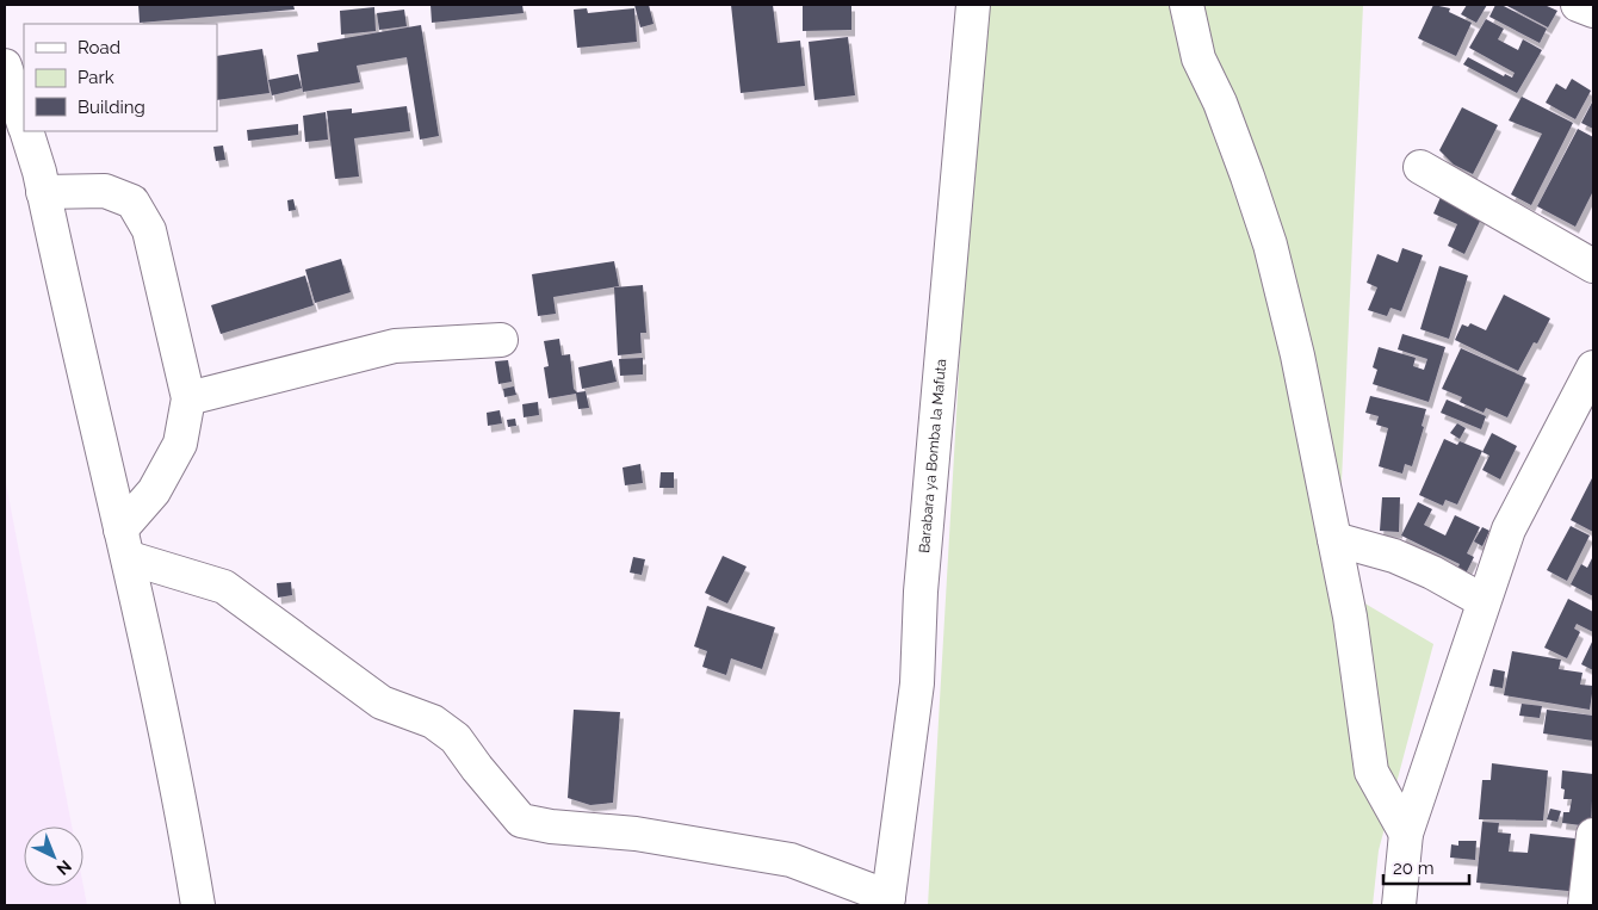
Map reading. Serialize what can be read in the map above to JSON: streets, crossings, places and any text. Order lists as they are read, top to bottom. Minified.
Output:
{"streets":{"main road":["Barabara ya Bomba la Mafuta"]},"legend":["Road","Park","Building"],"scale_bar":"20 m","north":"bottom right"}
